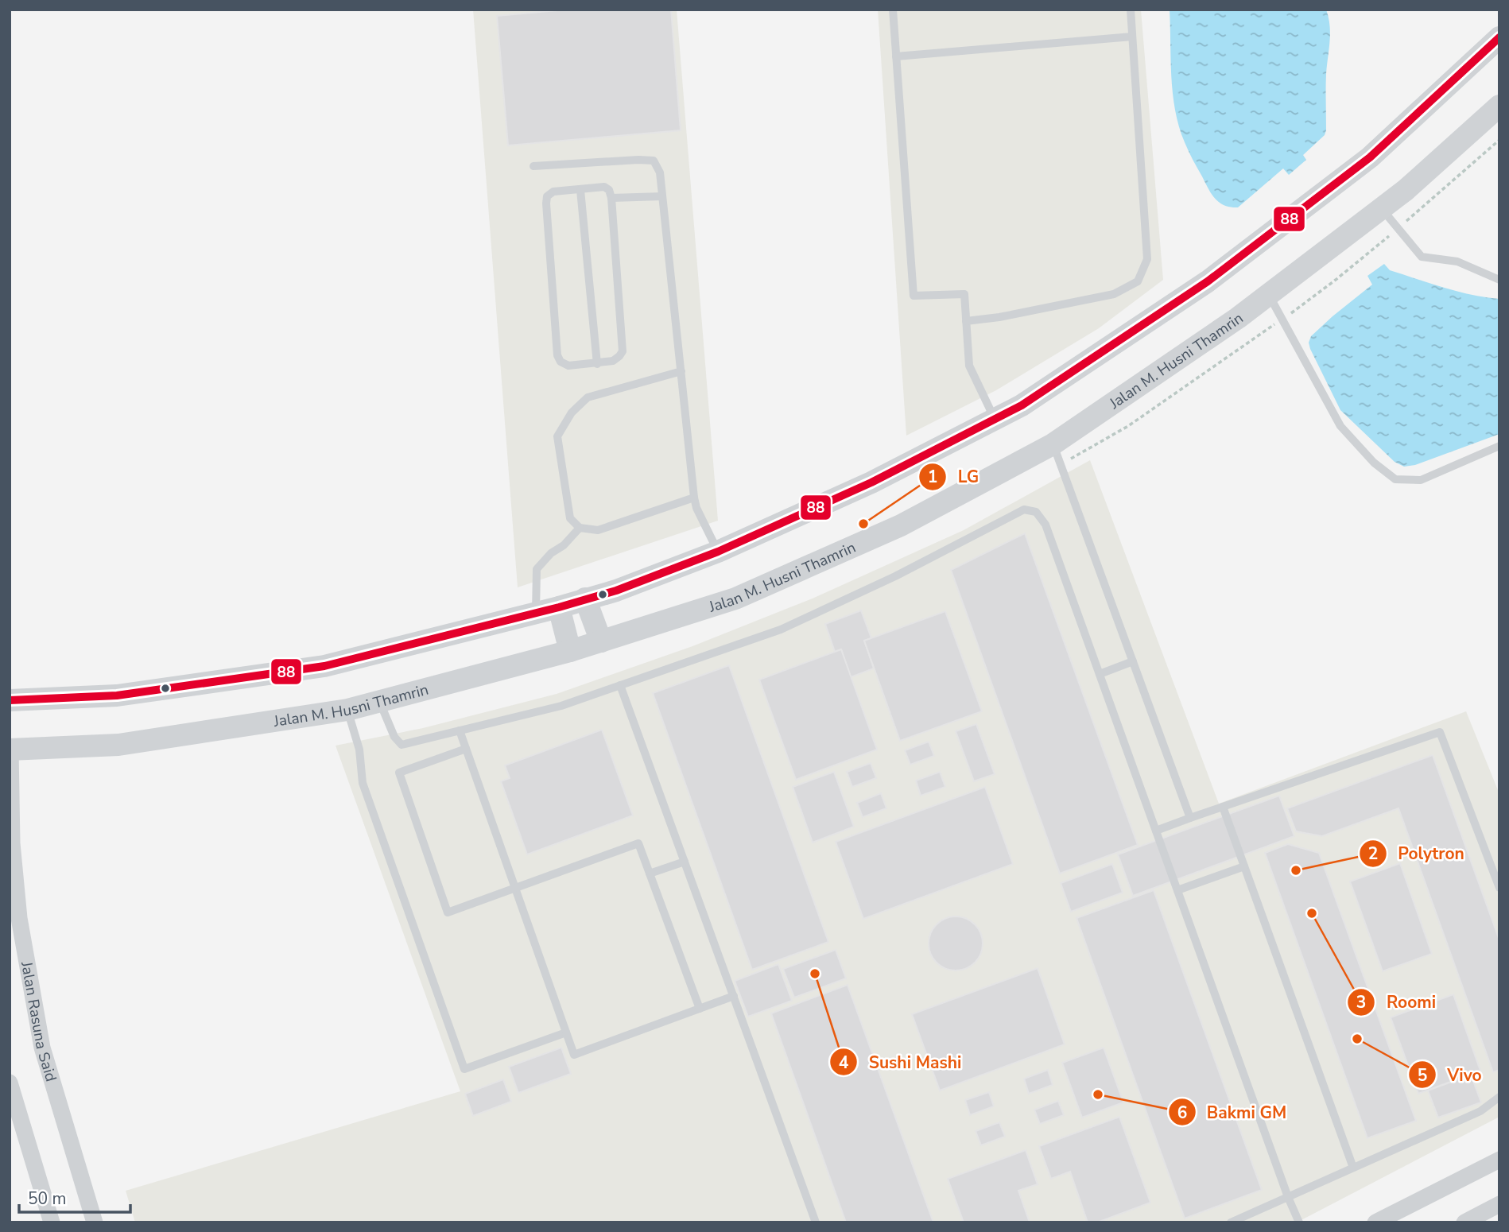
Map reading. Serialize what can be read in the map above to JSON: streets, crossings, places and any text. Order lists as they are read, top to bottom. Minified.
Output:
{"streets":{"main road":["Jalan M. Husni Thamrin"],"street":["Jalan Rasuna Said"]},"crossings":[["Jalan M. Husni Thamrin","Jalan Rasuna Said"]],"places":["LG","Polytron","Roomi","Sushi Mashi","Vivo","Bakmi GM"],"lines":["transit line 88"],"scale_bar":"50 m"}
